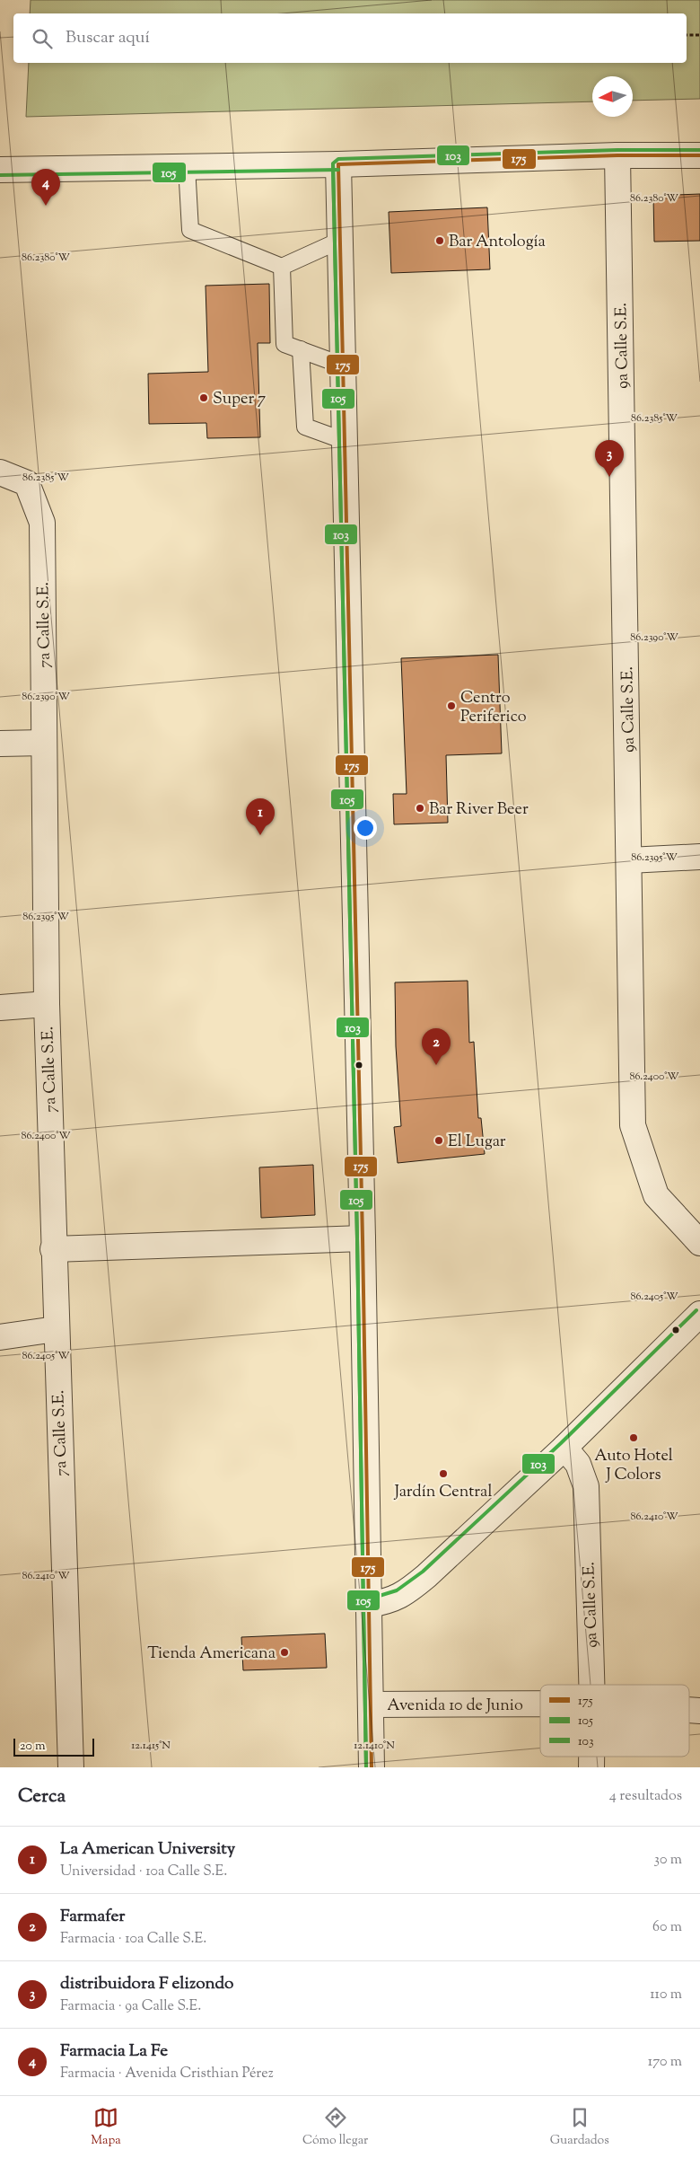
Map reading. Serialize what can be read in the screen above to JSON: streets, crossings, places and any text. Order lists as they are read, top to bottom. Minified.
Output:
{"streets":{"street":["9a Calle S.E.","7a Calle S.E.","Avenida 10 de Junio"]},"places":["Bar Antología","Super 7","Centro Periferico","Bar River Beer","El Lugar","Auto Hotel J Colors","Jardín Central","Tienda Americana"],"lines":["transit line 103","transit line 175","transit line 105"],"legend":["175","105","103"],"scale_bar":"20 m","north":"left","page":{"search":"Buscar aquí","pins":["4","3","1","2"],"scale":"20 m","heading":["Cerca","4 resultados"],"list":[{"mark":"1","name":"La American University","note":"Universidad · 10a Calle S.E.","value":"30 m"},{"mark":"2","name":"Farmafer","note":"Farmacia · 10a Calle S.E.","value":"60 m"},{"mark":"3","name":"distribuidora F elizondo","note":"Farmacia · 9a Calle S.E.","value":"110 m"},{"mark":"4","name":"Farmacia La Fe","note":"Farmacia · Avenida Cristhian Pérez","value":"170 m"}],"nav":["Mapa","Cómo llegar","Guardados"]},"coordinates":["86.2380°W","86.2385°W","86.2390°W","86.2395°W","86.2400°W","86.2405°W","86.2410°W","12.1415°N","12.1410°N"]}
